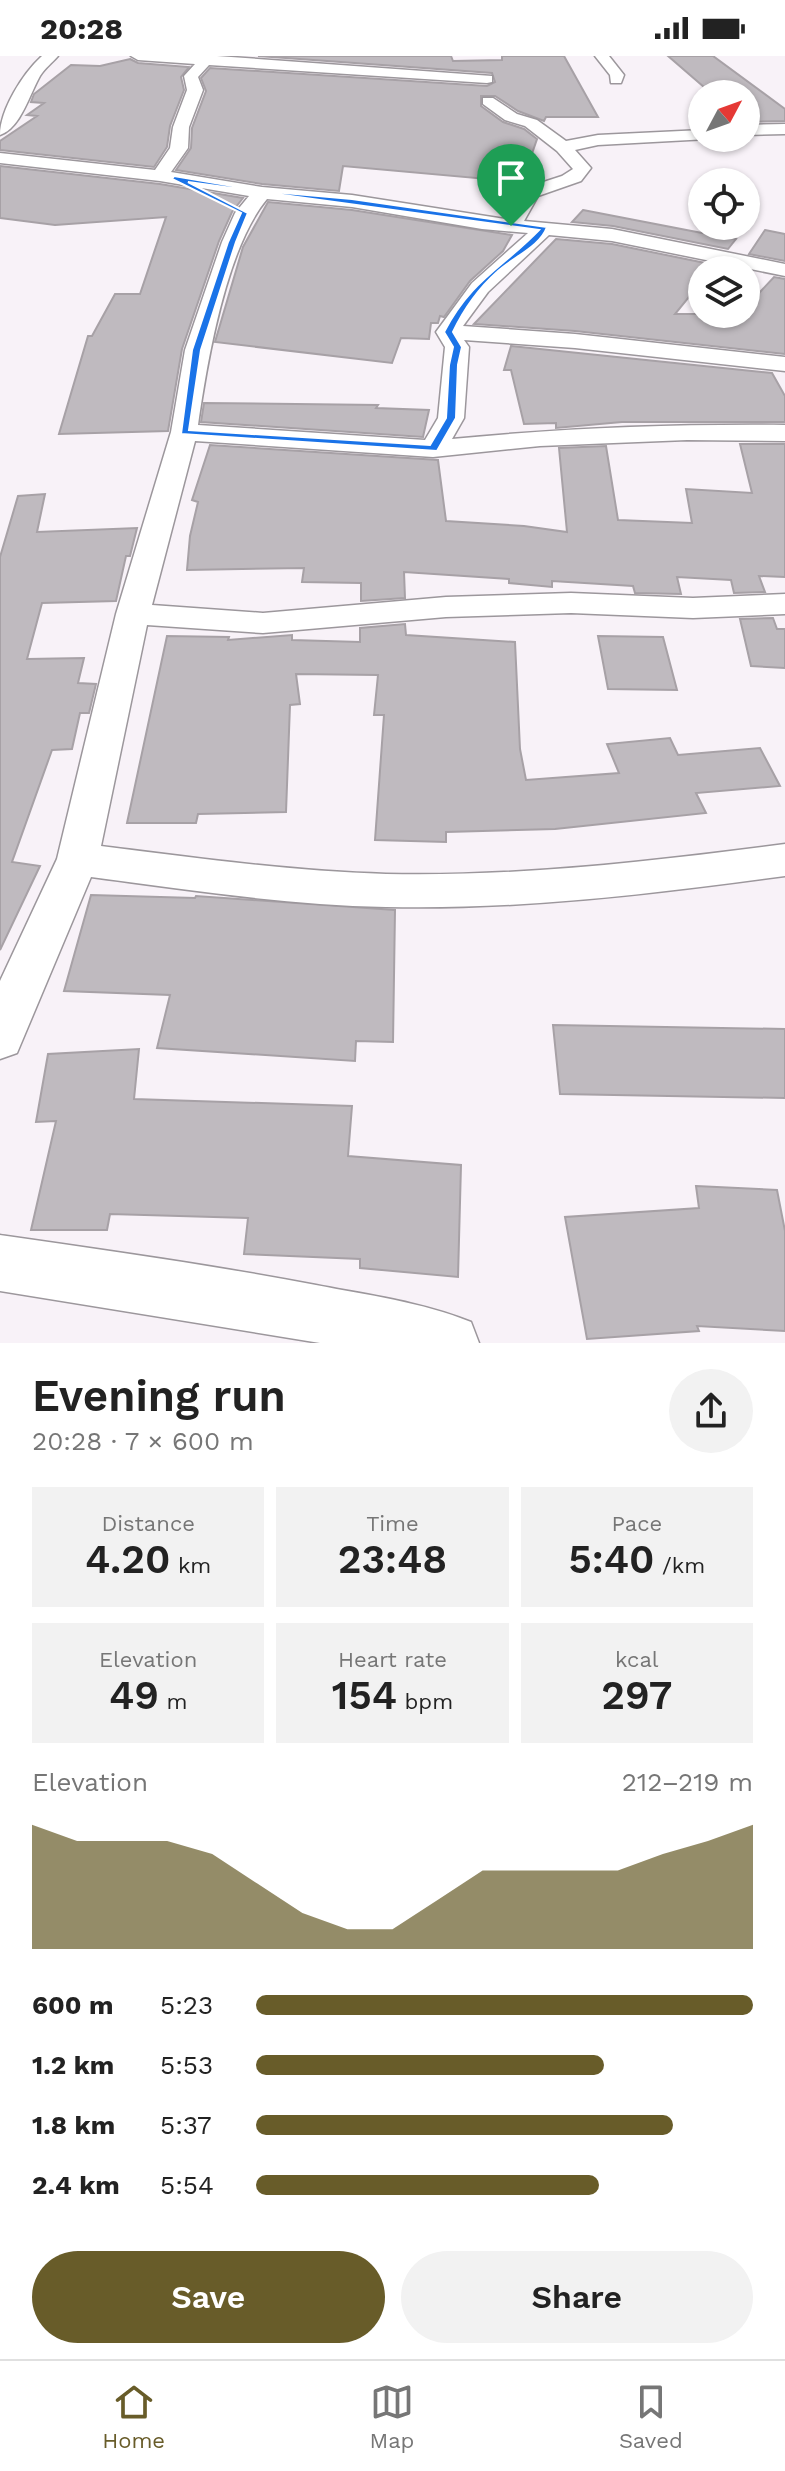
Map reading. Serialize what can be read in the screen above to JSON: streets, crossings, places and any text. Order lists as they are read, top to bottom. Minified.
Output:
{"north":"top right","page":{"status":"20:28","heading":["Evening run","20:28 · 7 × 600 m"],"stats":[["Distance","4.20 km"],["Time","23:48"],["Pace","5:40 /km"],["Elevation","49 m"],["Heart rate","154 bpm"],["kcal","297"]],"chart":["Elevation","212–219 m"],"list":[{"name":"600 m","note":"5:23"},{"name":"1.2 km","note":"5:53"},{"name":"1.8 km","note":"5:37"},{"name":"2.4 km","note":"5:54"}],"buttons":["Save","Share"],"tabs":["Home","Map","Saved"]}}
